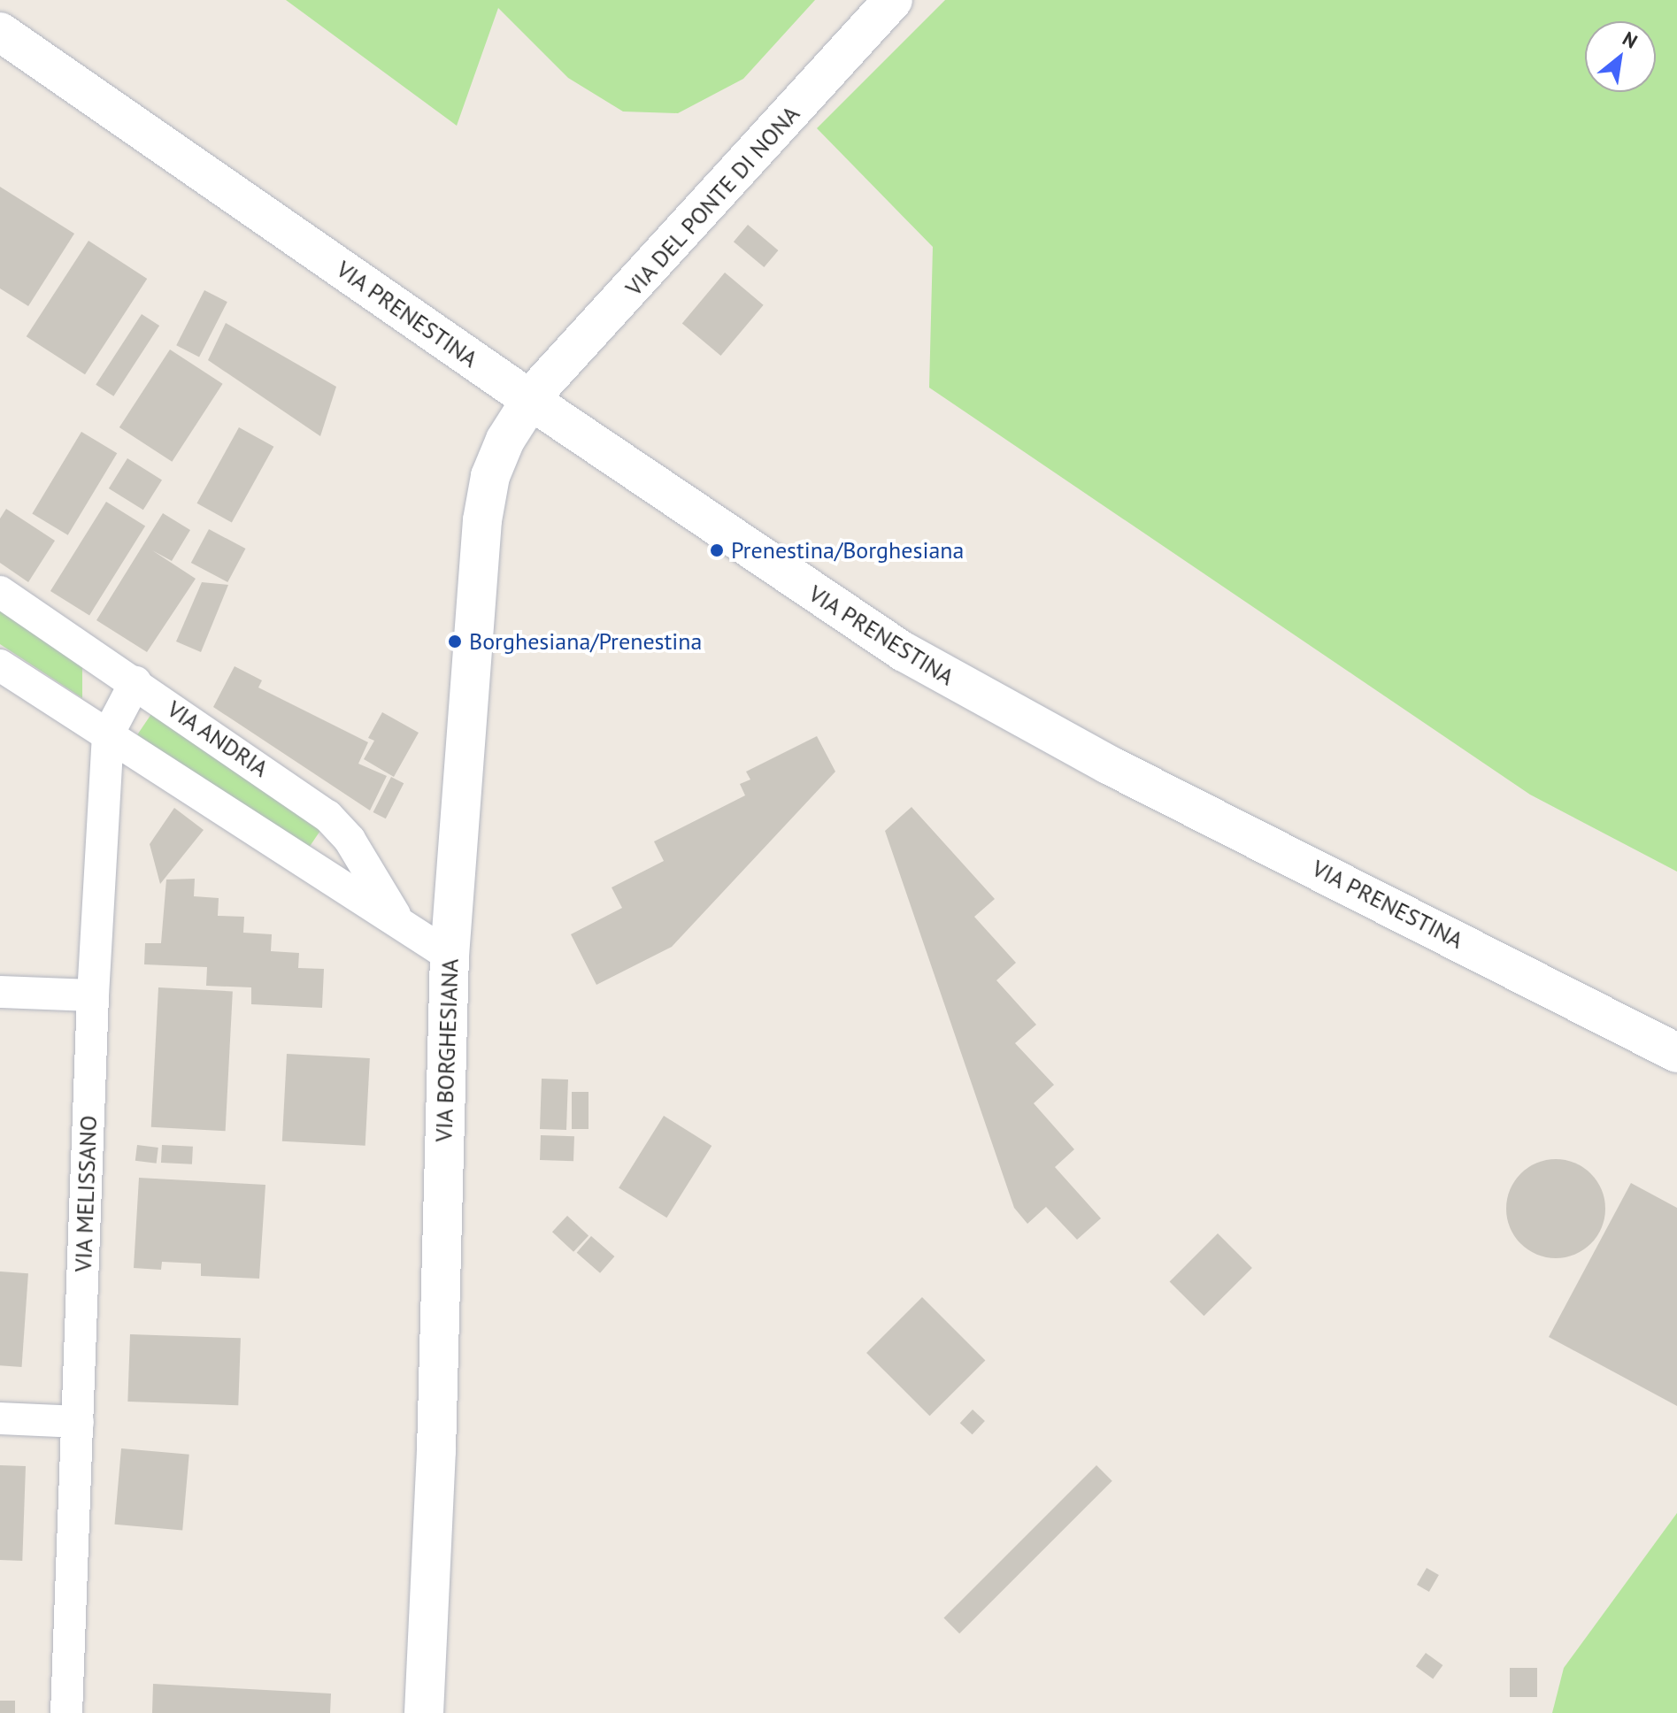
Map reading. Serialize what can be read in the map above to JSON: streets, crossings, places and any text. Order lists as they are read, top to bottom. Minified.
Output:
{"streets":{"main road":["VIA DEL PONTE DI NONA","VIA PRENESTINA","VIA BORGHESIANA"],"street":["VIA ANDRIA","VIA MELISSANO"]},"crossings":[["VIA DEL PONTE DI NONA","VIA PRENESTINA"],["VIA DEL PONTE DI NONA","VIA BORGHESIANA"],["VIA PRENESTINA","VIA BORGHESIANA"],["VIA ANDRIA","VIA BORGHESIANA"],["VIA ANDRIA","VIA MELISSANO"]],"places":["Prenestina/Borghesiana","Borghesiana/Prenestina"],"north":"top right"}
